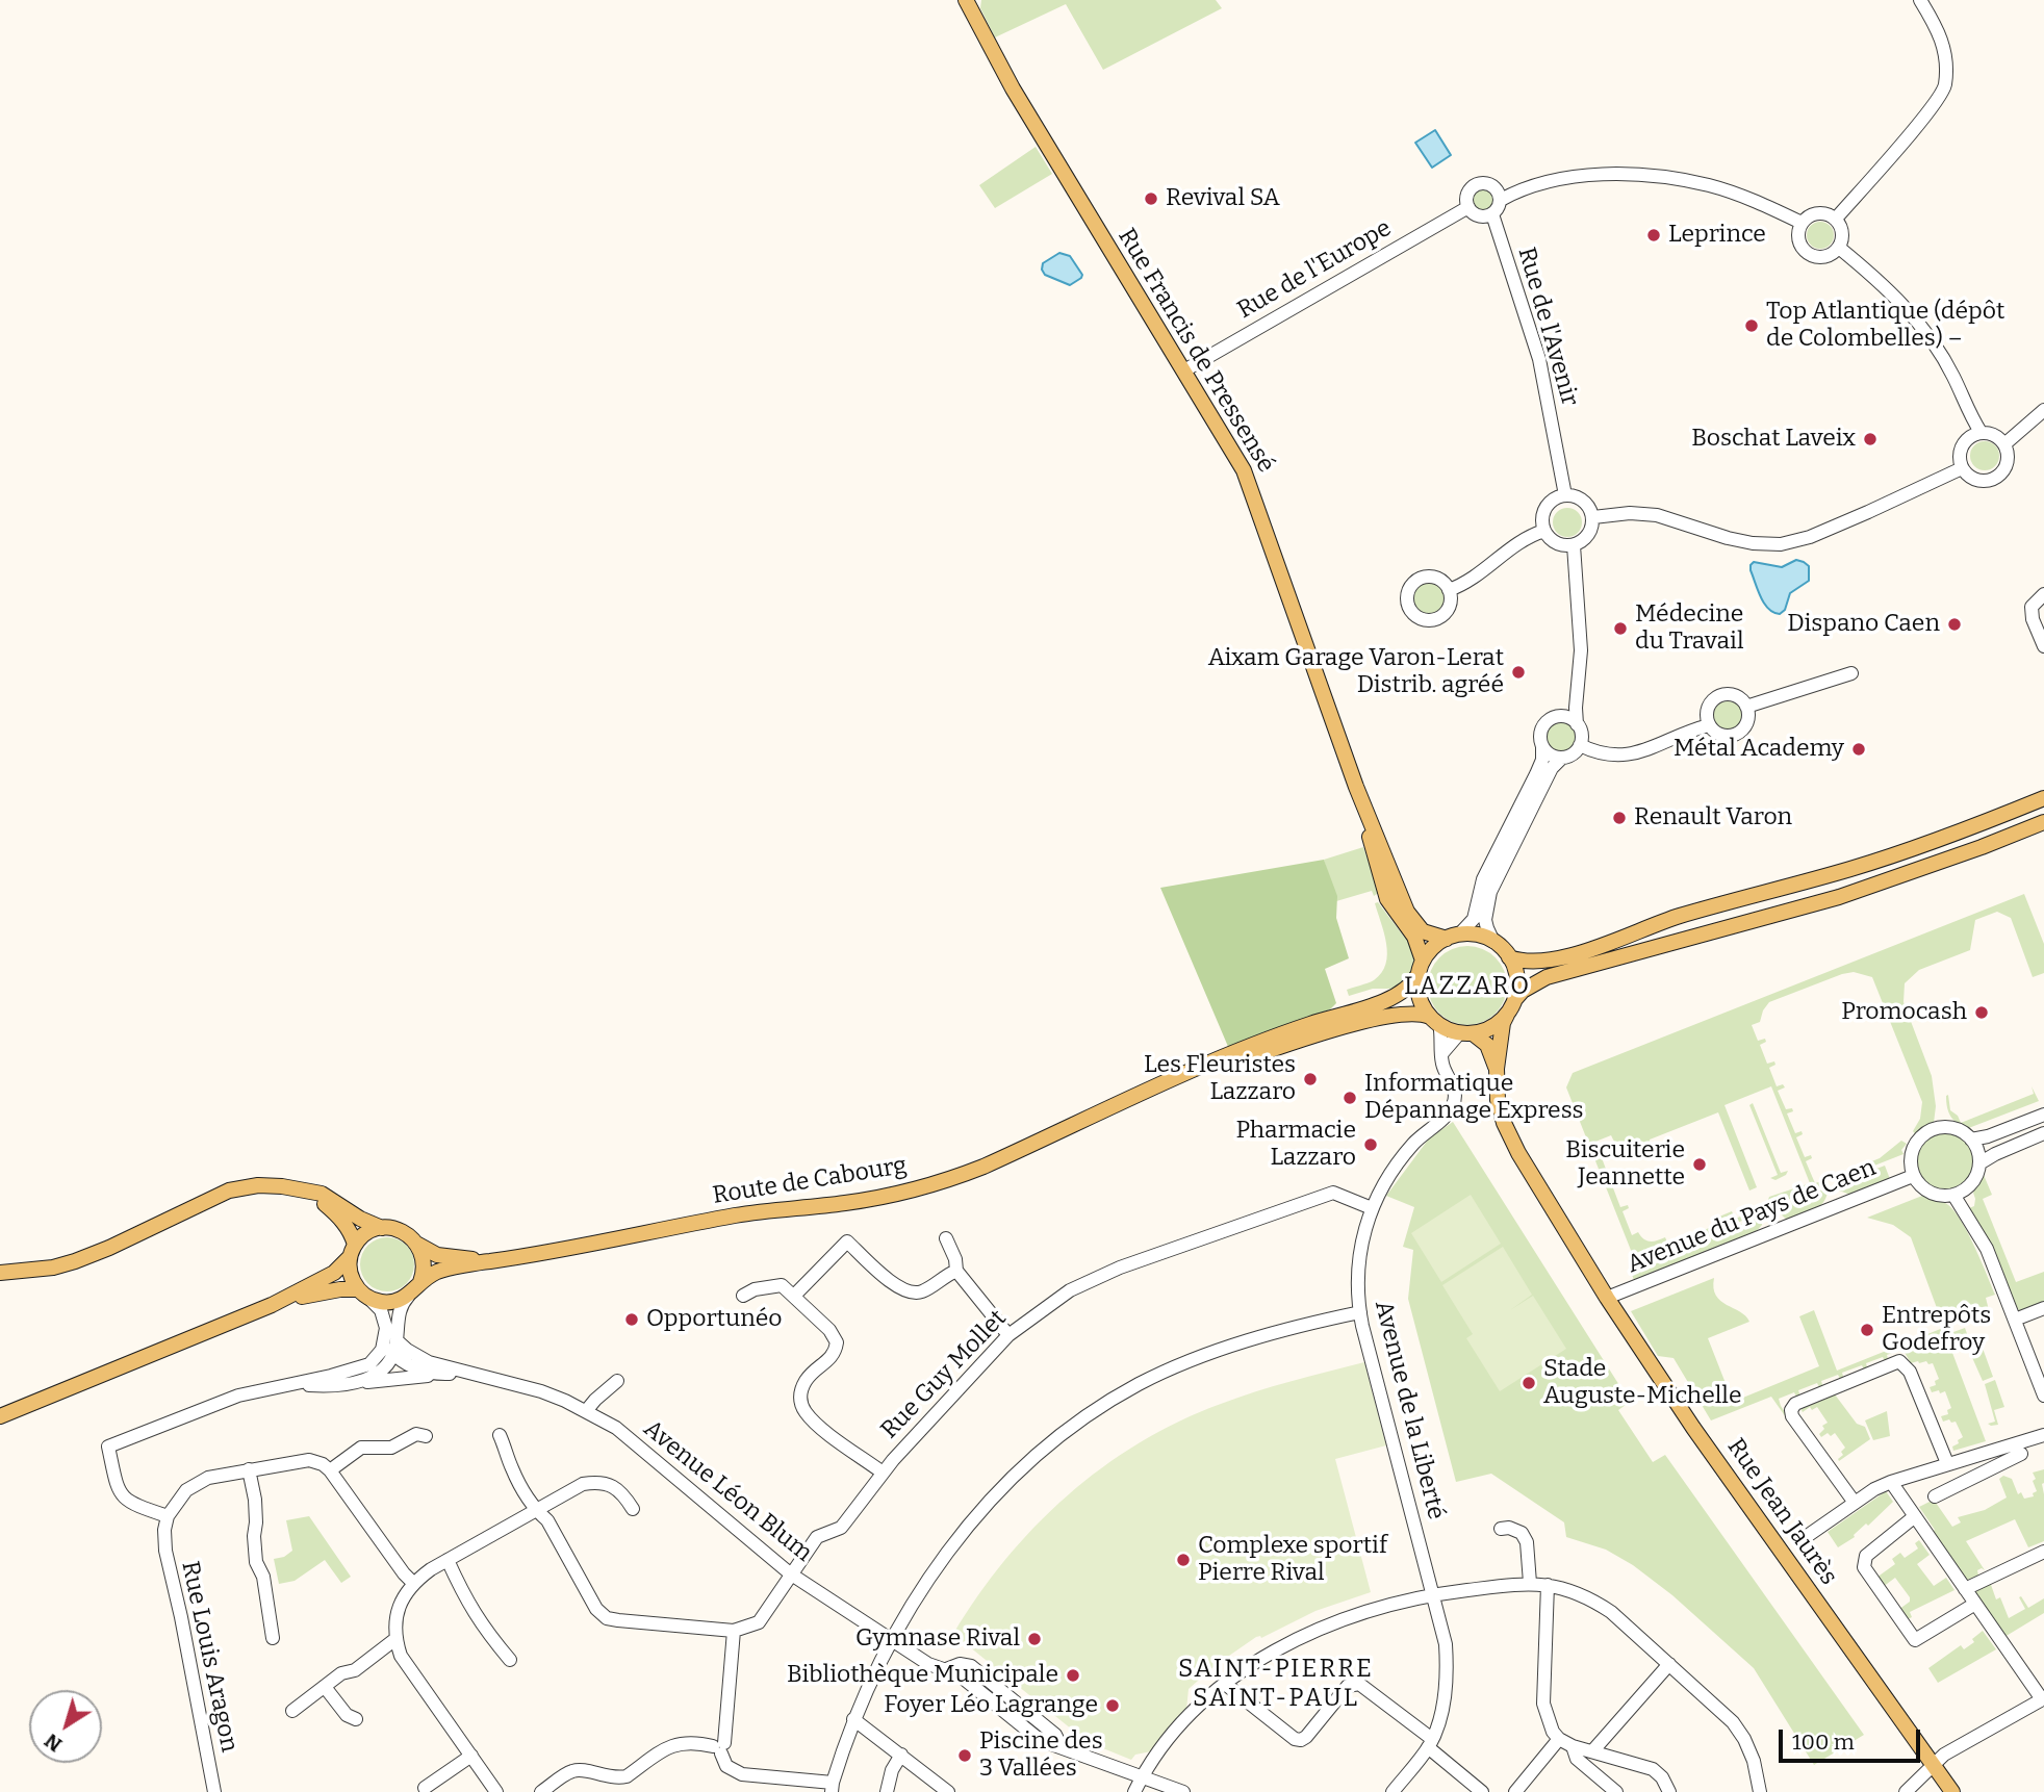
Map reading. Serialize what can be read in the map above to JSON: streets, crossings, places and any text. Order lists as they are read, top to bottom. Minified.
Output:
{"streets":{"main road":["Rue Francis de Pressensé","Route de Cabourg","Rue Jean Jaurès"],"street":["Rue de l'Europe","Rue de l'Avenir","Avenue du Pays de Caen","Rue Guy Mollet","Avenue de la Liberté","Avenue Léon Blum","Rue Louis Aragon"]},"crossings":[["Rue de l'Europe","Rue de l'Avenir"],["Rue de l'Europe","Rue Francis de Pressensé"],["Avenue du Pays de Caen","Rue Jean Jaurès"],["Rue Guy Mollet","Avenue de la Liberté"],["Rue Guy Mollet","Avenue Léon Blum"],["Avenue de la Liberté","Rue Jean Jaurès"]],"districts":["LAZZARO","SAINT-PIERRE SAINT-PAUL"],"places":["Revival SA","Leprince","Top Atlantique (dépôt de Colombelles) –","Boschat Laveix","Dispano Caen","Médecine du Travail","Aixam Garage Varon-Lerat Distrib. agréé","Métal Academy","Renault Varon","Promocash","Les Fleuristes Lazzaro","Informatique Dépannage Express","Pharmacie Lazzaro","Biscuiterie Jeannette","Opportunéo","Entrepôts Godefroy","Stade Auguste-Michelle","Complexe sportif Pierre Rival","Gymnase Rival","Bibliothèque Municipale","Foyer Léo Lagrange","Piscine des 3 Vallées"],"scale_bar":"100 m","north":"bottom left"}
